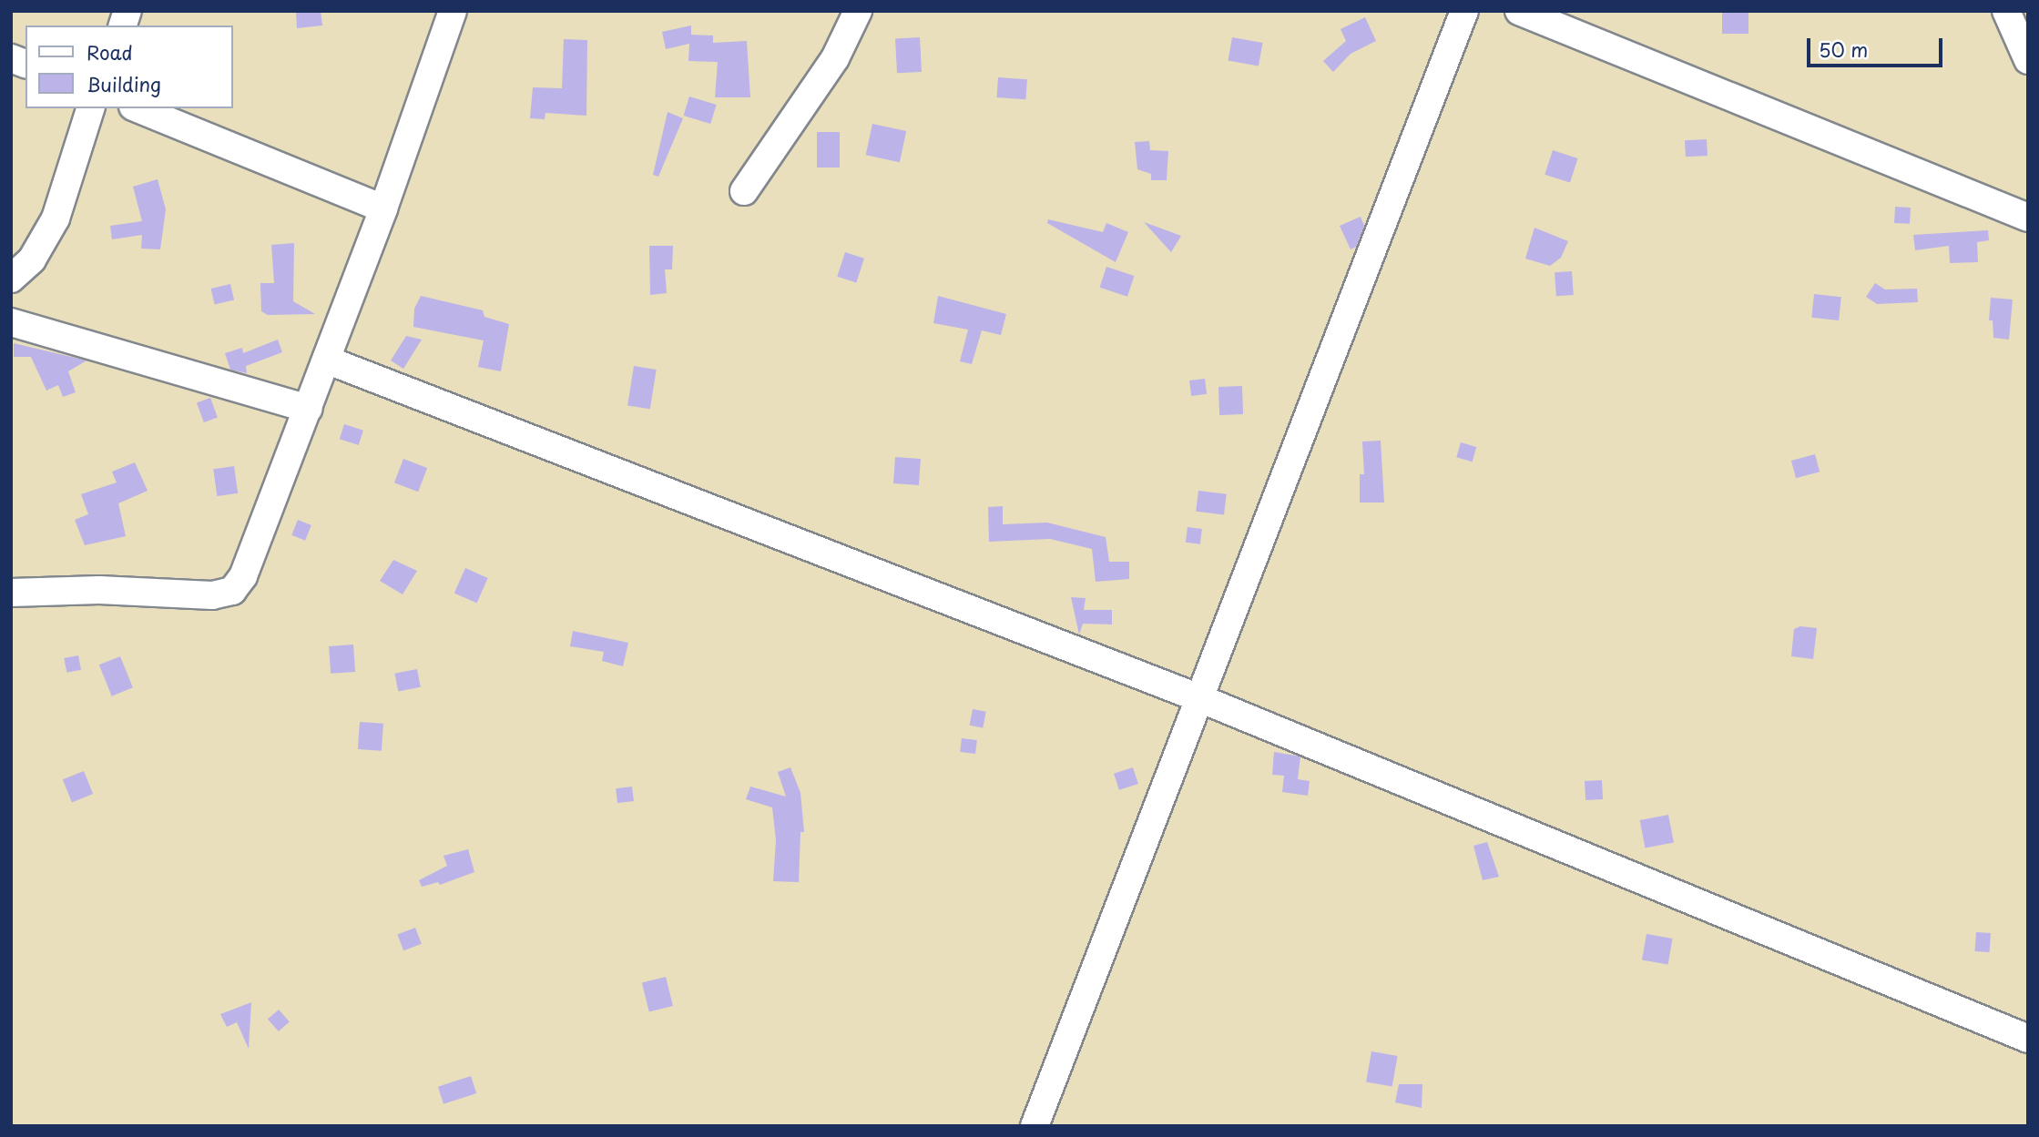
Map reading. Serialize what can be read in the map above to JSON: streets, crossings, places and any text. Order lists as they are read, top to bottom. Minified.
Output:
{"legend":["Road","Building"],"scale_bar":"50 m"}
